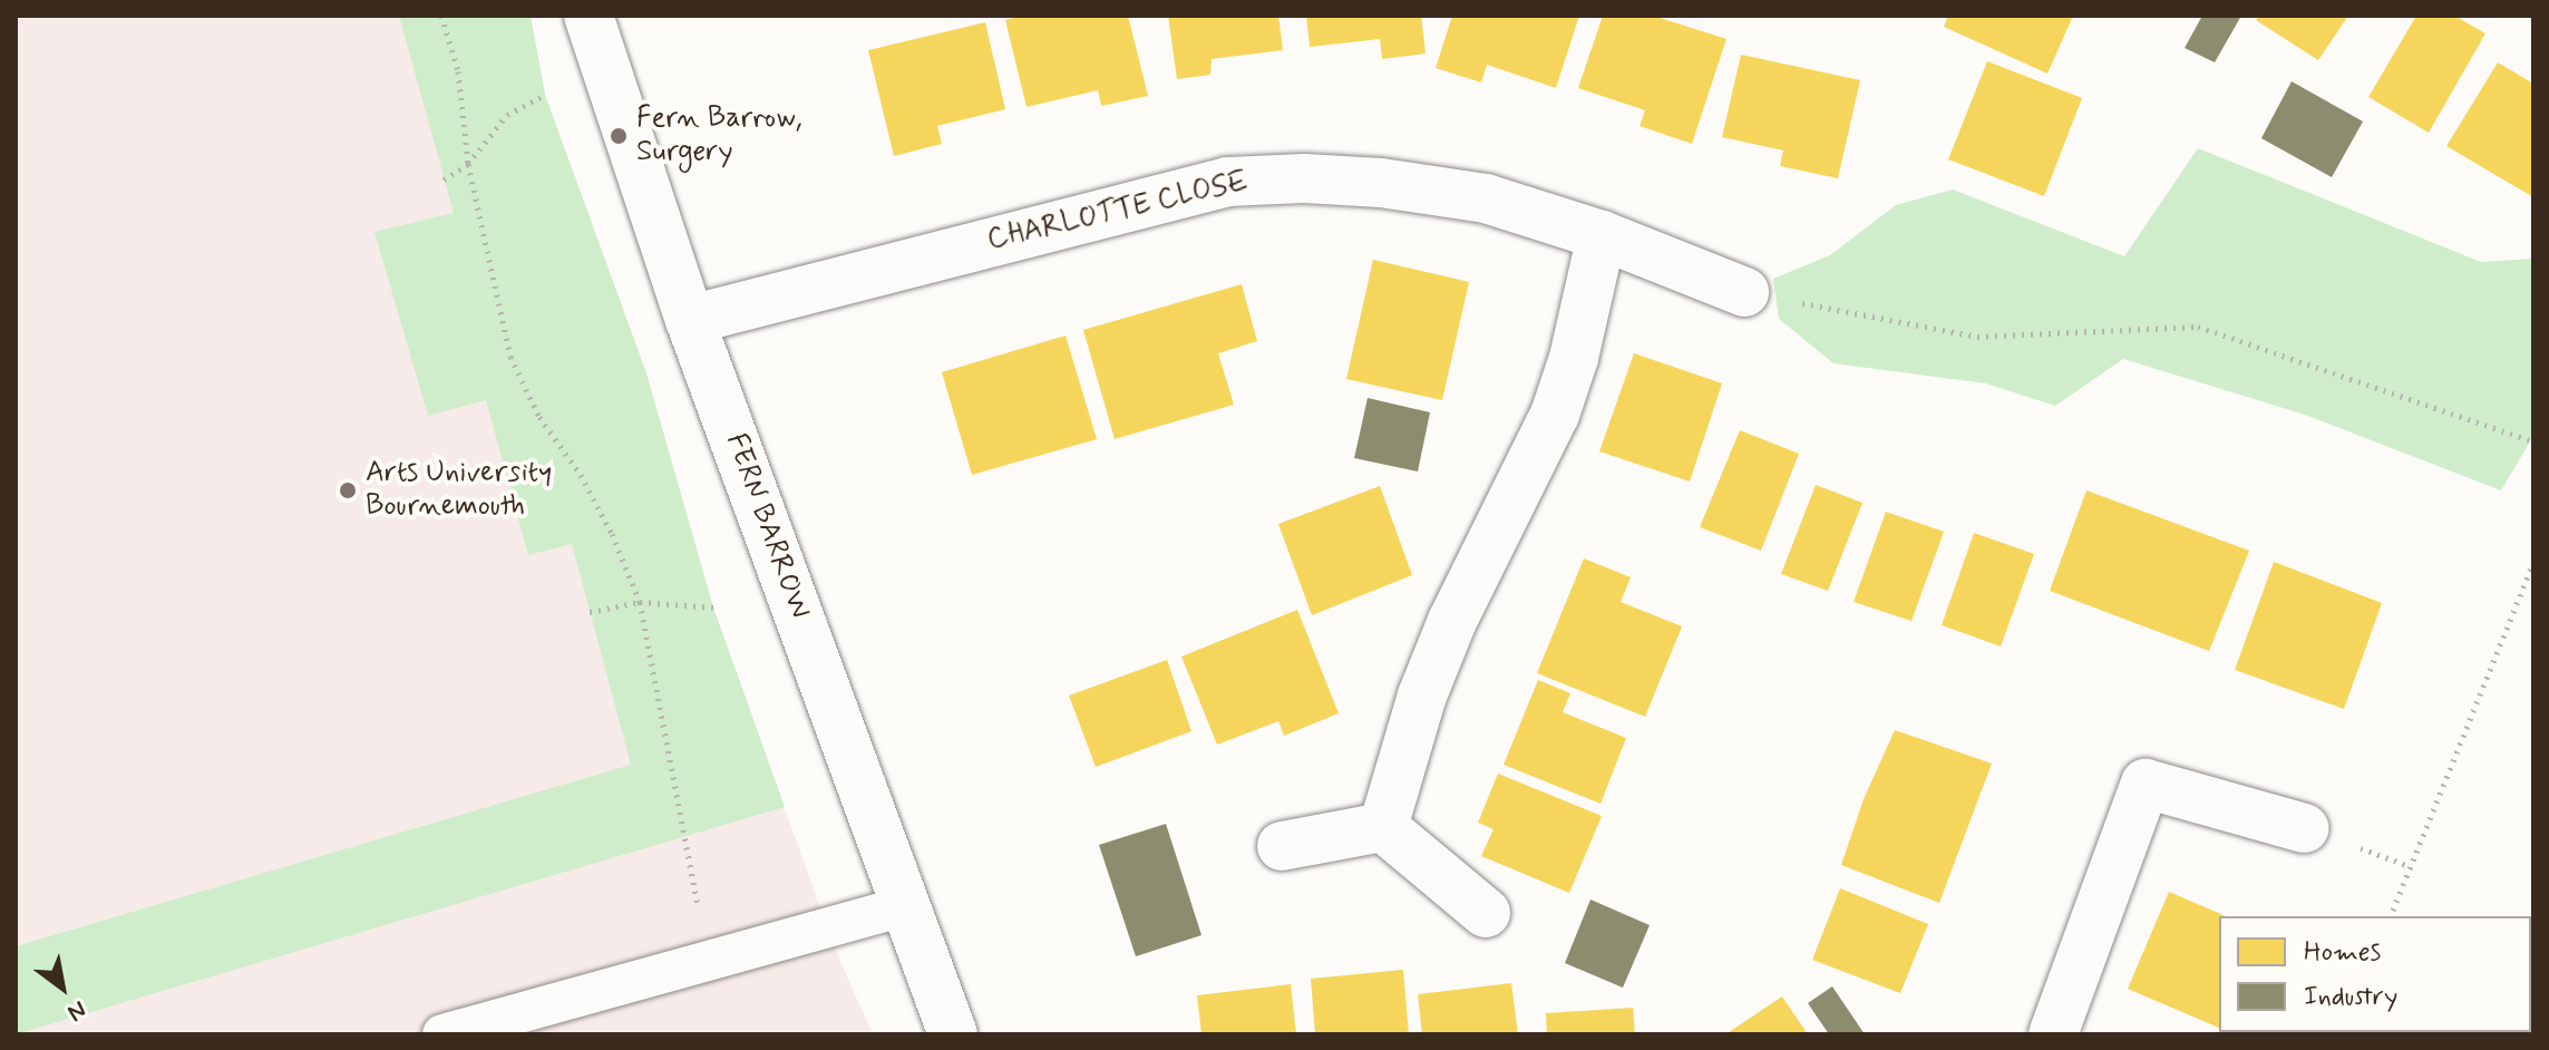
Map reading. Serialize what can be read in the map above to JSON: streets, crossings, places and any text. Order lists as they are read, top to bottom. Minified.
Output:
{"streets":{"street":["CHARLOTTE CLOSE","FERN BARROW"]},"crossings":[["CHARLOTTE CLOSE","FERN BARROW"]],"places":["Fern Barrow, Surgery","Arts University Bournemouth"],"legend":["Homes","Industry"],"north":"bottom right"}
